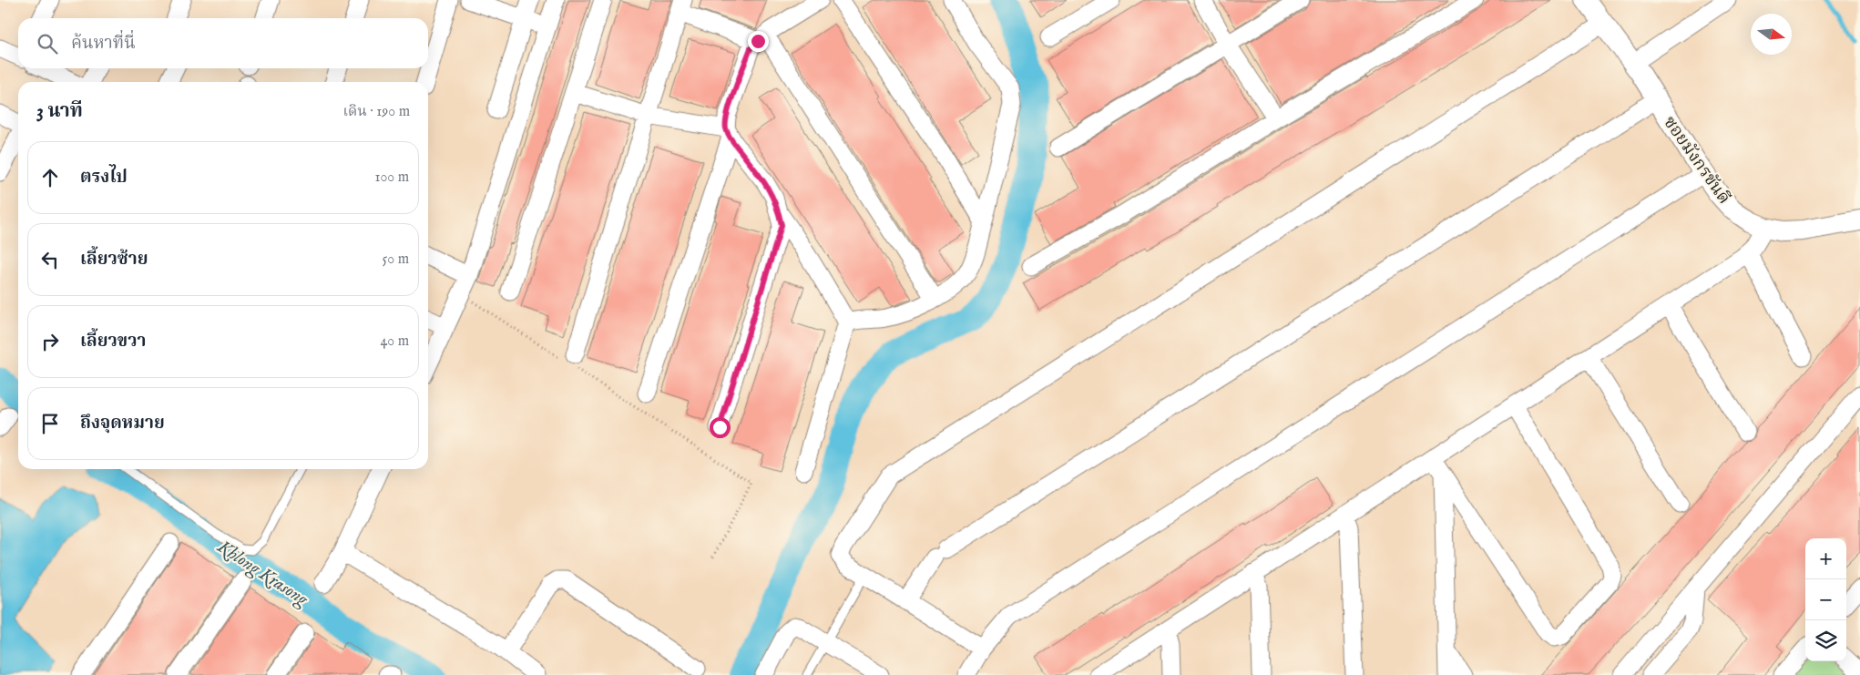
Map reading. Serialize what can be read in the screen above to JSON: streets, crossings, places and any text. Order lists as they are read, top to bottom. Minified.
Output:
{"streets":{"street":["ซอยมังกรขันดี"]},"water":["Khlong Krasong"],"north":"right","page":{"search":"ค้นหาที่นี่","heading":["3 นาที","เดิน · 190 m"],"list":[["ตรงไป","100 m"],["เลี้ยวซ้าย","50 m"],["เลี้ยวขวา","40 m"],"ถึงจุดหมาย"],"map_buttons":["+","−"]}}
